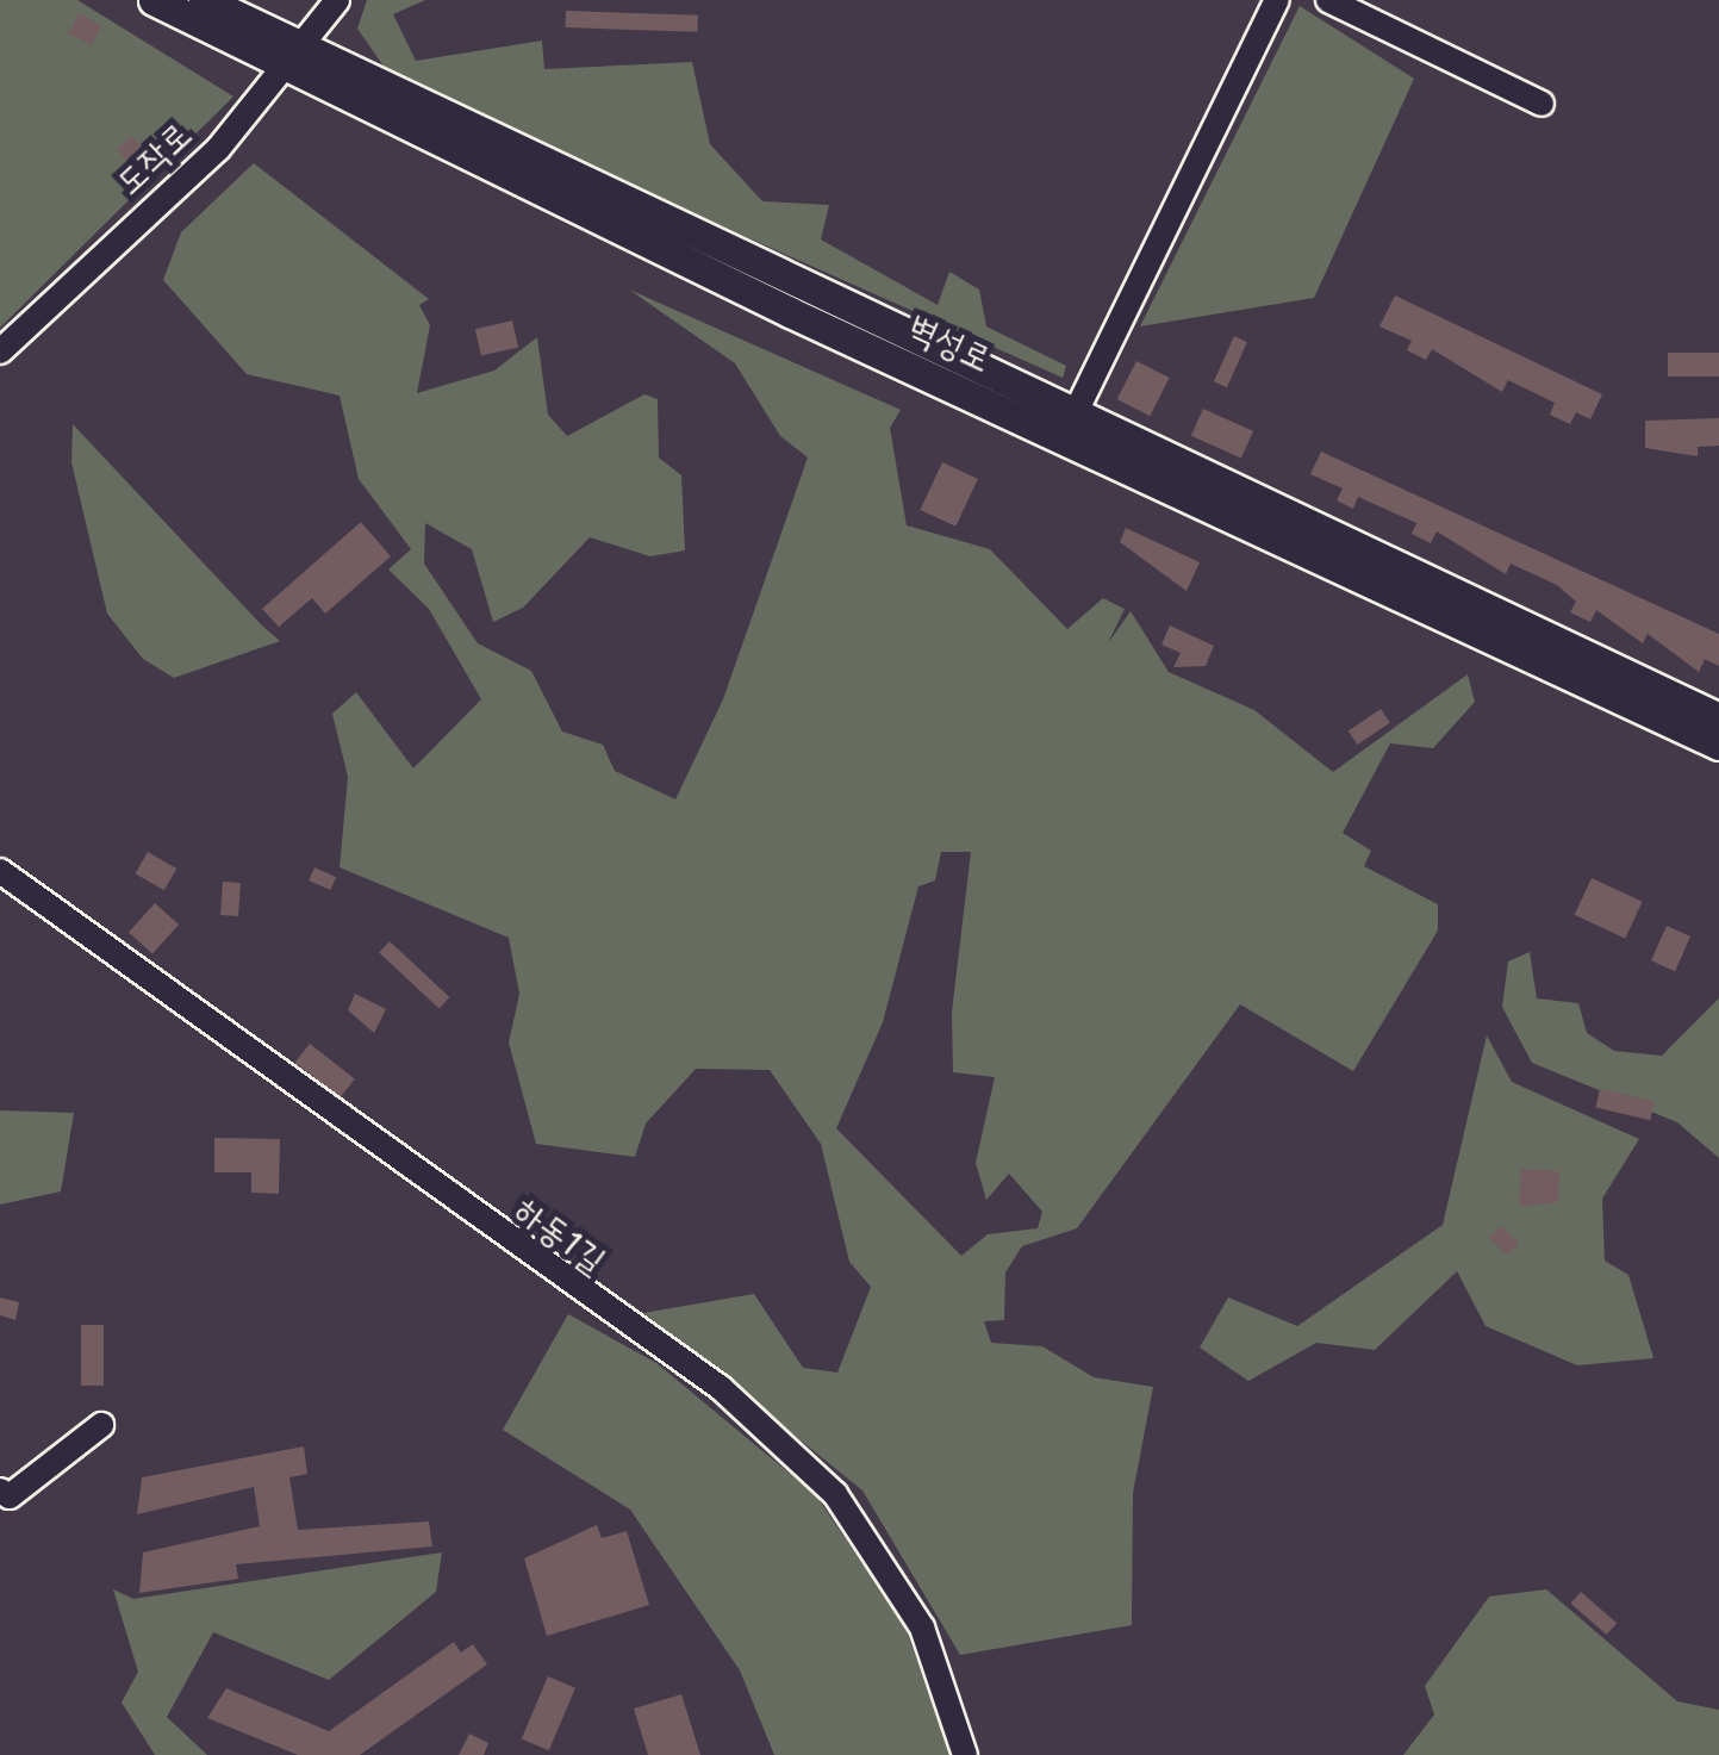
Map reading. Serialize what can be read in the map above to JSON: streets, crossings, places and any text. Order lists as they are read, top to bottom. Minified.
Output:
{"streets":{"main road":["벽성로"],"street":["도작로","하동1길"]},"crossings":[["도작로","벽성로"]]}
